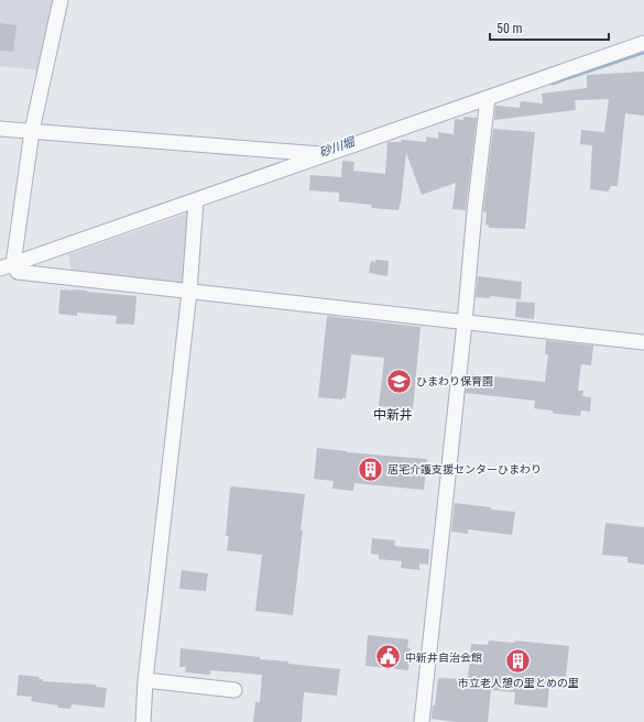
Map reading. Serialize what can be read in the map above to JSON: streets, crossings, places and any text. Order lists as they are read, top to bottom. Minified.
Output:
{"districts":["中新井"],"water":["砂川堀"],"places":{"school or university":["ひまわり保育園"],"building":["居宅介護支援センターひまわり","市立老人憩の里とめの里"],"public building":["中新井自治会館"]},"scale_bar":"50 m"}
